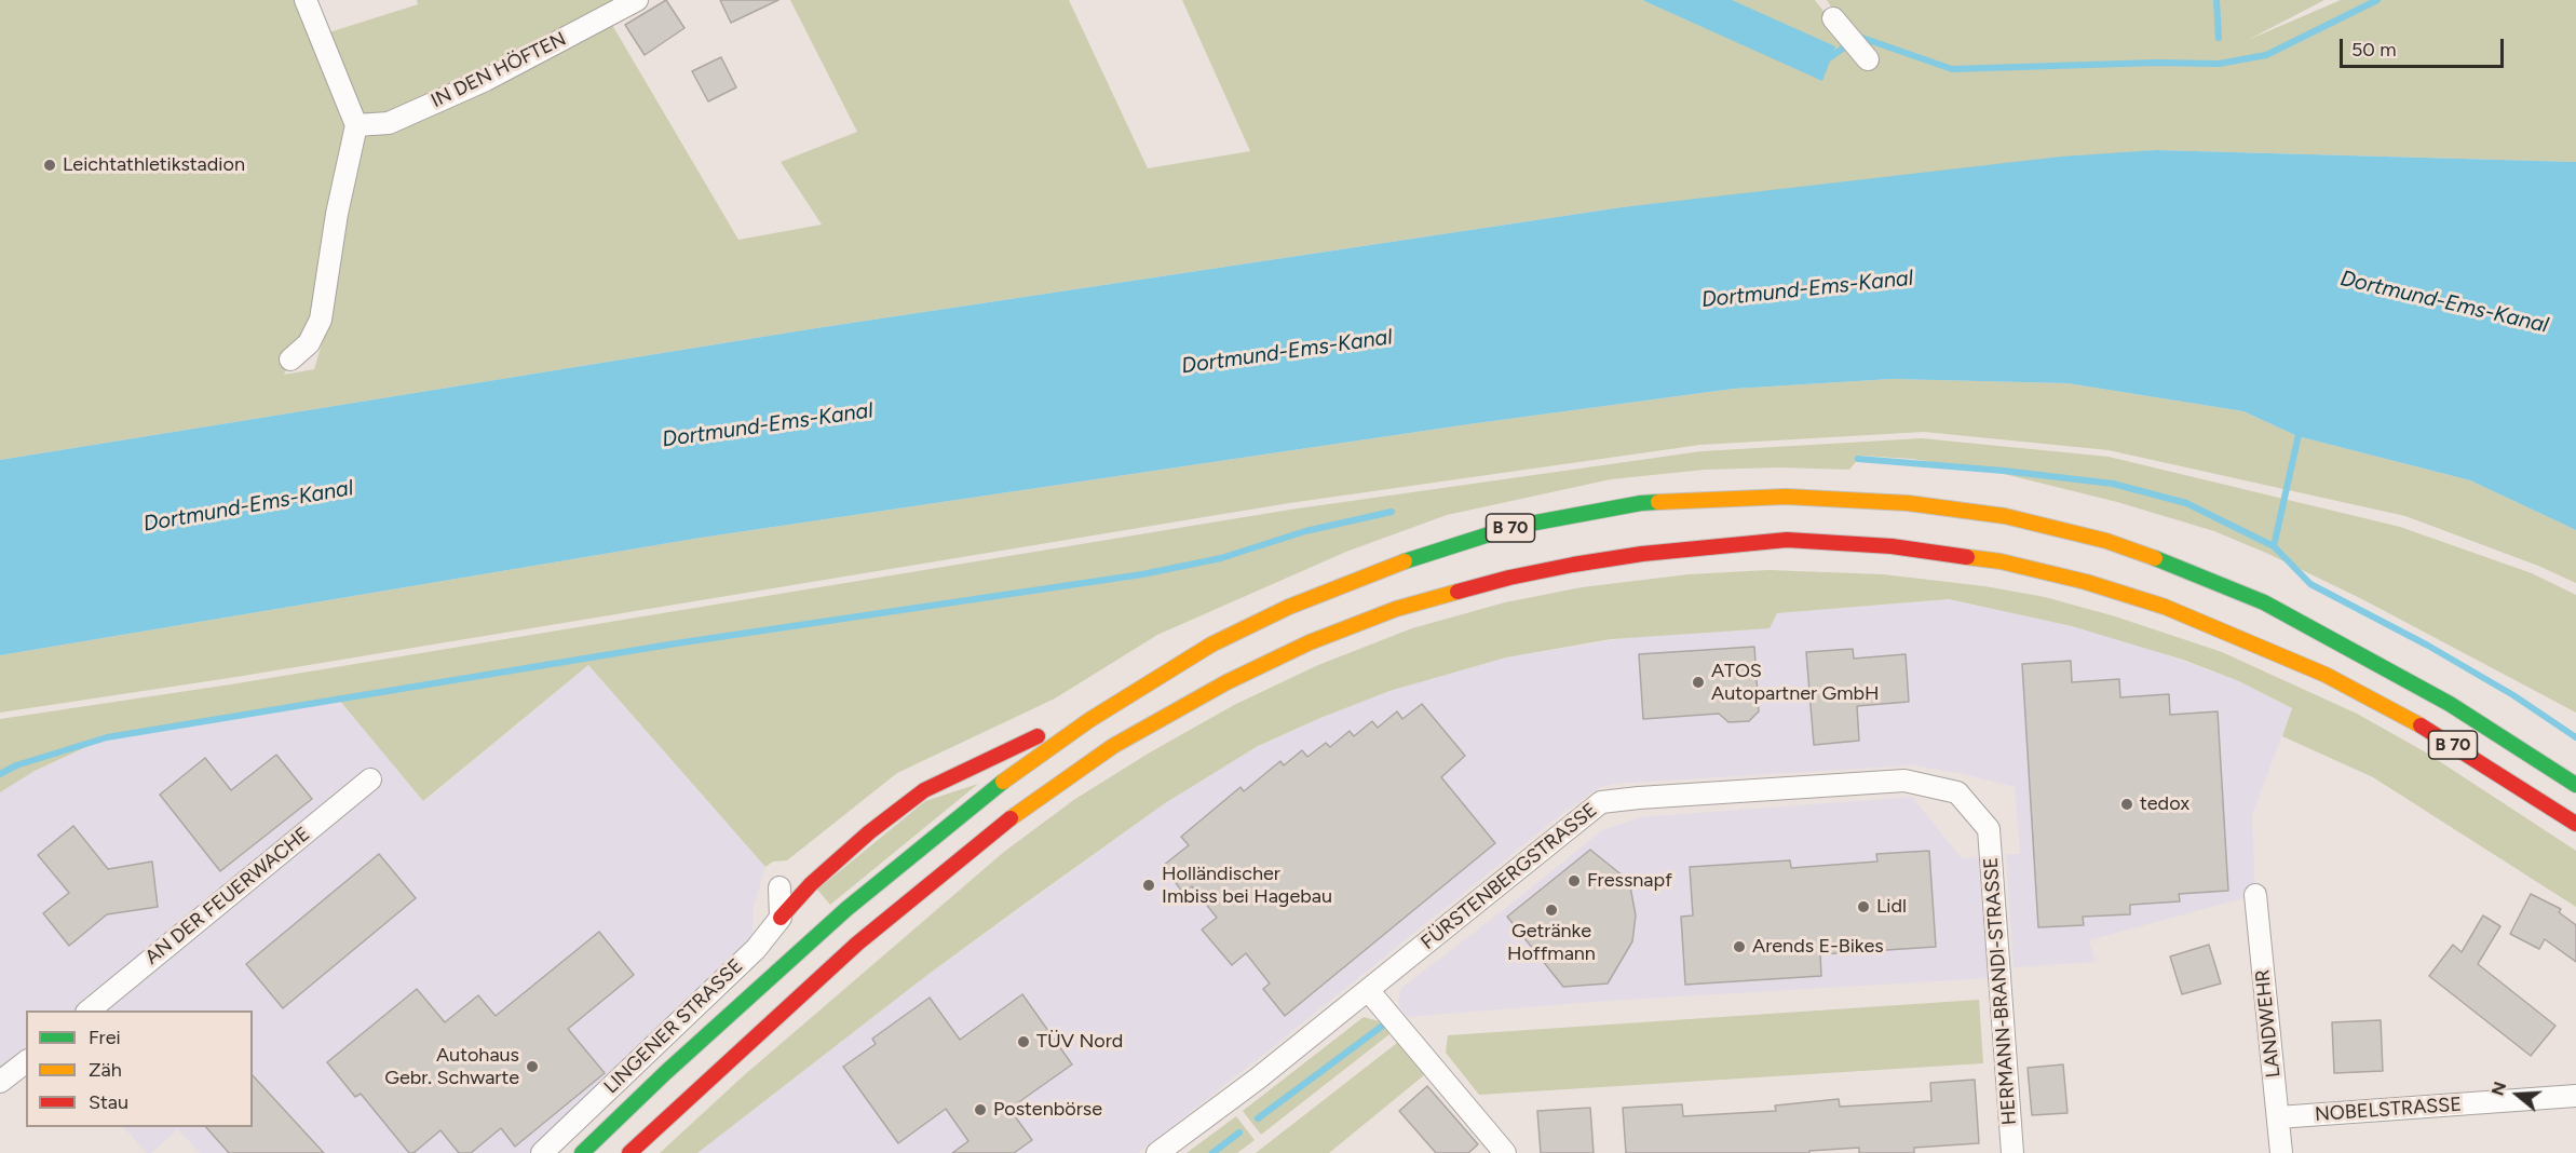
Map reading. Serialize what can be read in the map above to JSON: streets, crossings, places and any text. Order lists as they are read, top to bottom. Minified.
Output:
{"streets":{"highway":["B 70"],"street":["IN DEN HÖFTEN","FÜRSTENBERGSTRASSE","AN DER FEUERWACHE","HERMANN-BRANDI-STRASSE","LANDWEHR","LINGENER STRASSE","NOBELSTRASSE"]},"crossings":[["FÜRSTENBERGSTRASSE","HERMANN-BRANDI-STRASSE"],["LANDWEHR","NOBELSTRASSE"]],"water":["Dortmund-Ems-Kanal"],"places":["Leichtathletikstadion","ATOS Autopartner GmbH","tedox","Fressnapf","Holländischer Imbiss bei Hagebau","Lidl","Getränke Hoffmann","Arends E-Bikes","TÜV Nord","Autohaus Gebr. Schwarte","Postenbörse"],"legend":["Frei","Zäh","Stau"],"scale_bar":"50 m","north":"left"}
